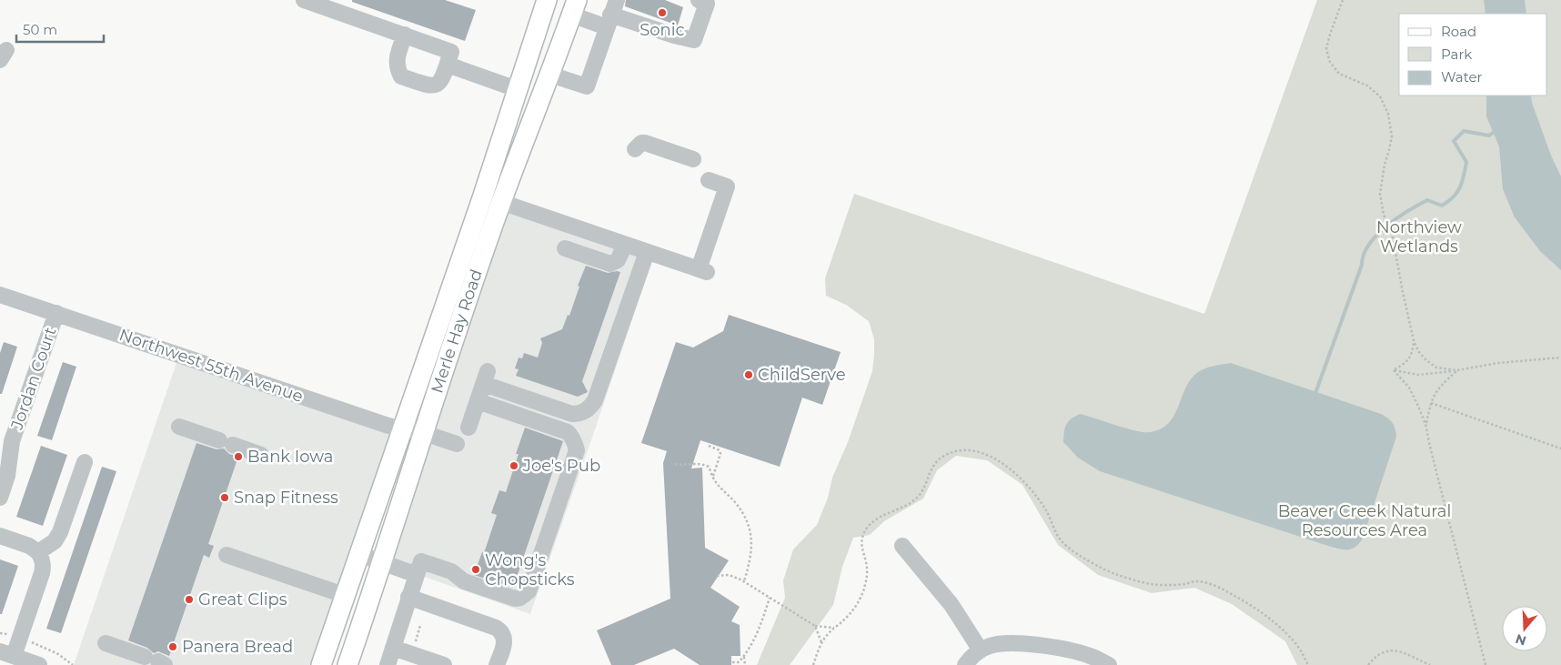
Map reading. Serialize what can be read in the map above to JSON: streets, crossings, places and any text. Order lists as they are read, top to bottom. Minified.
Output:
{"streets":{"main road":["Merle Hay Road"],"street":["Northwest 55th Avenue","Jordan Court"]},"crossings":[["Merle Hay Road","Northwest 55th Avenue"],["Northwest 55th Avenue","Jordan Court"]],"parks":["Northview Wetlands","Beaver Creek Natural Resources Area"],"places":["Sonic","ChildServe","Bank Iowa","Joe's Pub","Snap Fitness","Wong's Chopsticks","Great Clips","Panera Bread"],"legend":["Road","Park","Water"],"scale_bar":"50 m","north":"bottom"}
